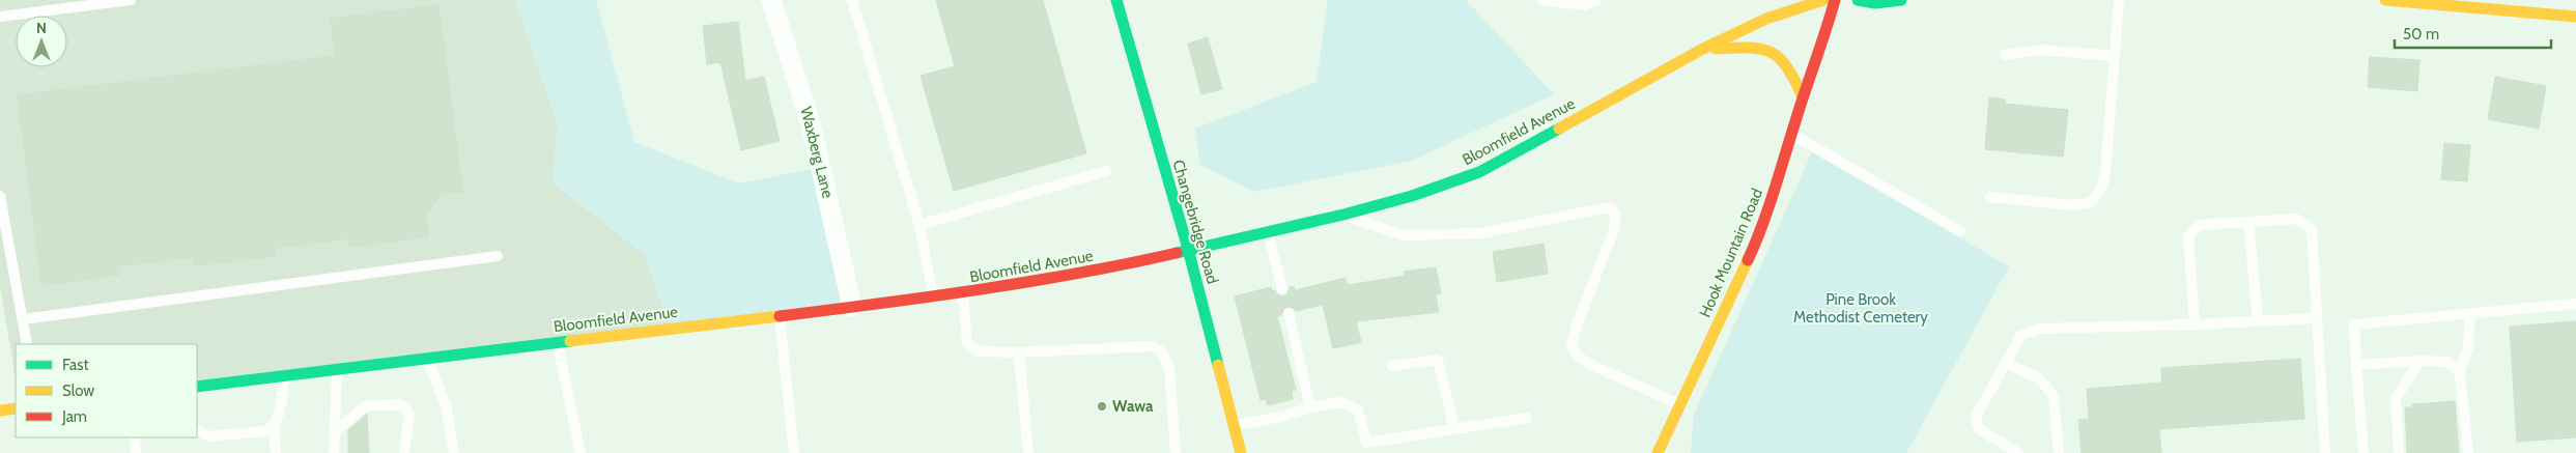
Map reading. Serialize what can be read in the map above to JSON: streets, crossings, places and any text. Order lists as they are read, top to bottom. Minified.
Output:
{"streets":{"main road":["Bloomfield Avenue","Changebridge Road","Hook Mountain Road"],"street":["Waxberg Lane"]},"crossings":[["Bloomfield Avenue","Waxberg Lane"],["Bloomfield Avenue","Changebridge Road"]],"parks":["Pine Brook Methodist Cemetery"],"places":["Wawa"],"legend":["Fast","Slow","Jam"],"scale_bar":"50 m","north":"top"}
